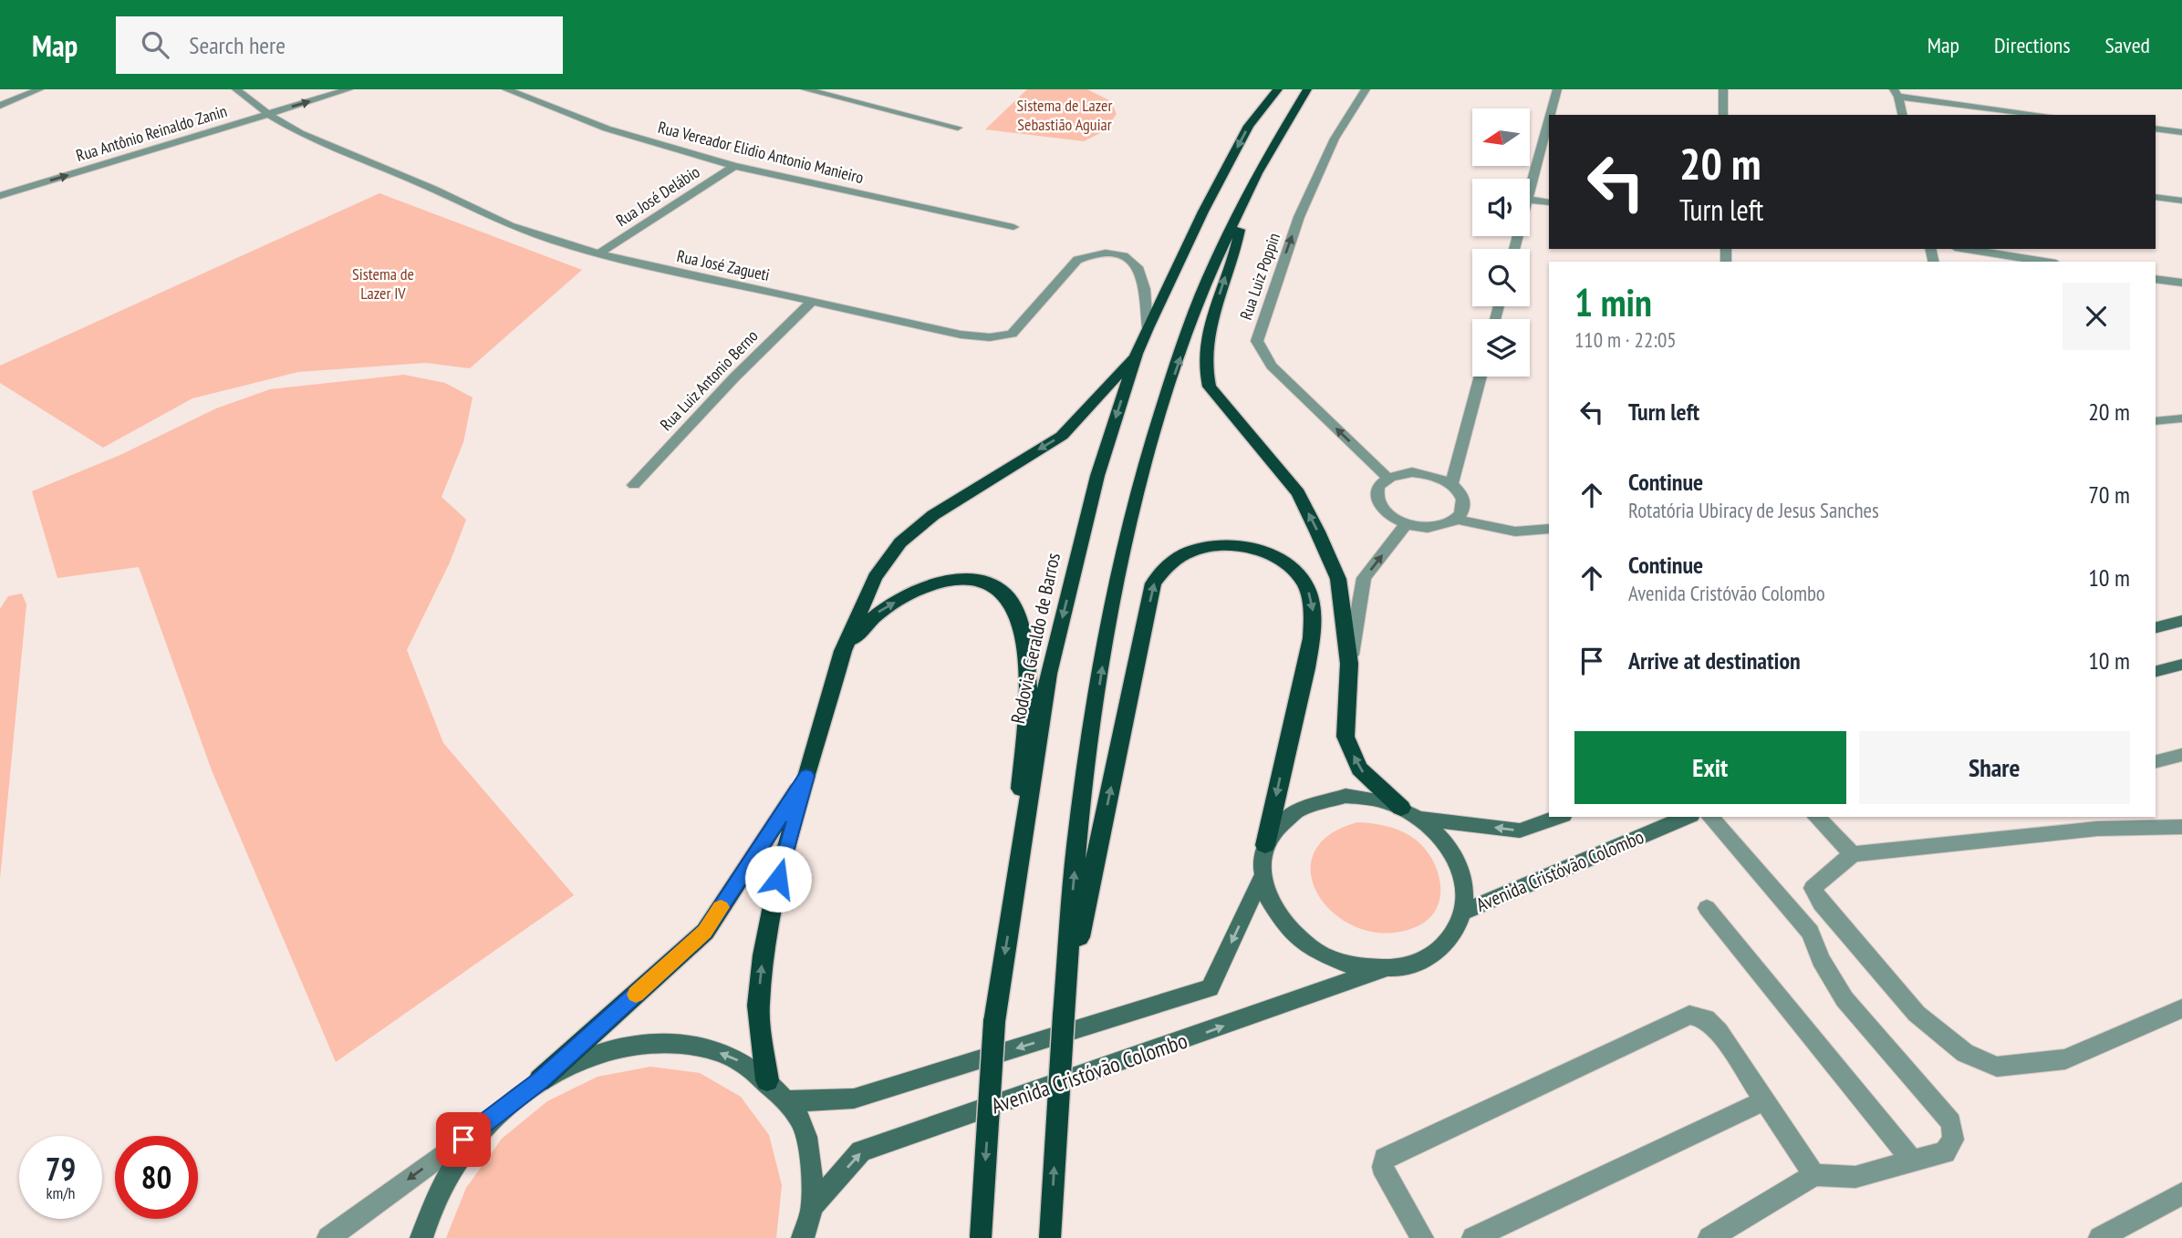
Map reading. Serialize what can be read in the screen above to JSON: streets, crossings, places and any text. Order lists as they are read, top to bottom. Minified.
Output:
{"streets":{"highway":["Rodovia Geraldo de Barros"],"main road":["Avenida Cristóvão Colombo"],"street":["Rua Antônio Reinaldo Zanin","Rua Vereador Elidio Antonio Manieiro","Rua José Delábio","Rua José Zagueti","Rua Luiz Poppin","Rua Luiz Antonio Berno"]},"crossings":[["Rua Antônio Reinaldo Zanin","Rua José Zagueti"],["Rua Vereador Elidio Antonio Manieiro","Rua José Delábio"],["Rua José Delábio","Rua José Zagueti"],["Rua José Zagueti","Rua Luiz Antonio Berno"],["Rua José Zagueti","Rodovia Geraldo de Barros"]],"one_way":["Rua Antônio Reinaldo Zanin","Rua Luiz Poppin"],"parks":["Sistema de Lazer Sebastião Aguiar","Sistema de Lazer IV"],"north":"left","page":{"header":"Map","search":"Search here","nav":["Map","Directions","Saved"],"turn":["20 m","Turn left"],"heading":["1 min","110 m · 22:05"],"list":[{"name":"Turn left","value":"20 m"},{"name":"Continue","note":"Rotatória Ubiracy de Jesus Sanches","value":"70 m"},{"name":"Continue","note":"Avenida Cristóvão Colombo","value":"10 m"},{"name":"Arrive at destination","value":"10 m"}],"buttons":["Exit","Share"],"speed":"79 km/h","limit":"80"}}
